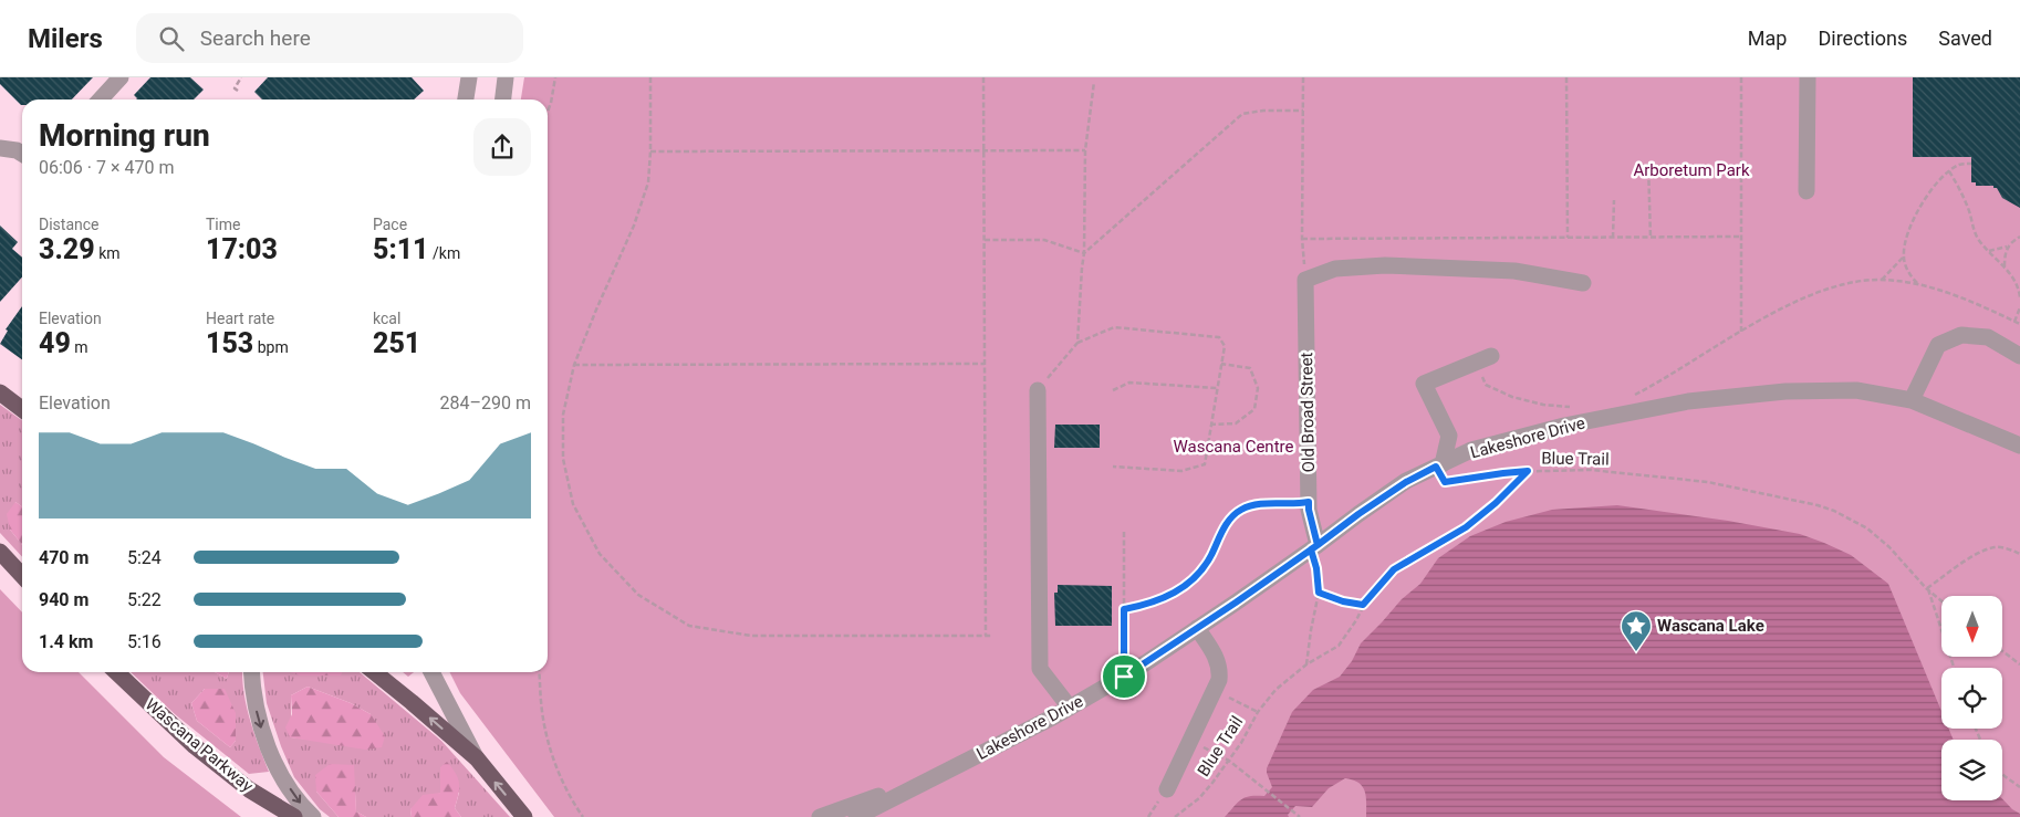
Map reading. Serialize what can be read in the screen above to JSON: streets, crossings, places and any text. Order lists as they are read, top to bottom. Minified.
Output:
{"streets":{"main road":["Wascana Parkway"],"street":["Old Broad Street","Lakeshore Drive"],"path":["Blue Trail"]},"crossings":[["Old Broad Street","Lakeshore Drive"]],"parks":["Arboretum Park","Wascana Centre"],"places":{"place":["Wascana Lake"]},"north":"bottom","page":{"header":"Milers","search":"Search here","nav":["Map","Directions","Saved"],"heading":["Morning run","06:06 · 7 × 470 m"],"stats":[["Distance","3.29 km"],["Time","17:03"],["Pace","5:11 /km"],["Elevation","49 m"],["Heart rate","153 bpm"],["kcal","251"]],"chart":["Elevation","284–290 m"],"list":[{"name":"470 m","note":"5:24"},{"name":"940 m","note":"5:22"},{"name":"1.4 km","note":"5:16"}]}}
